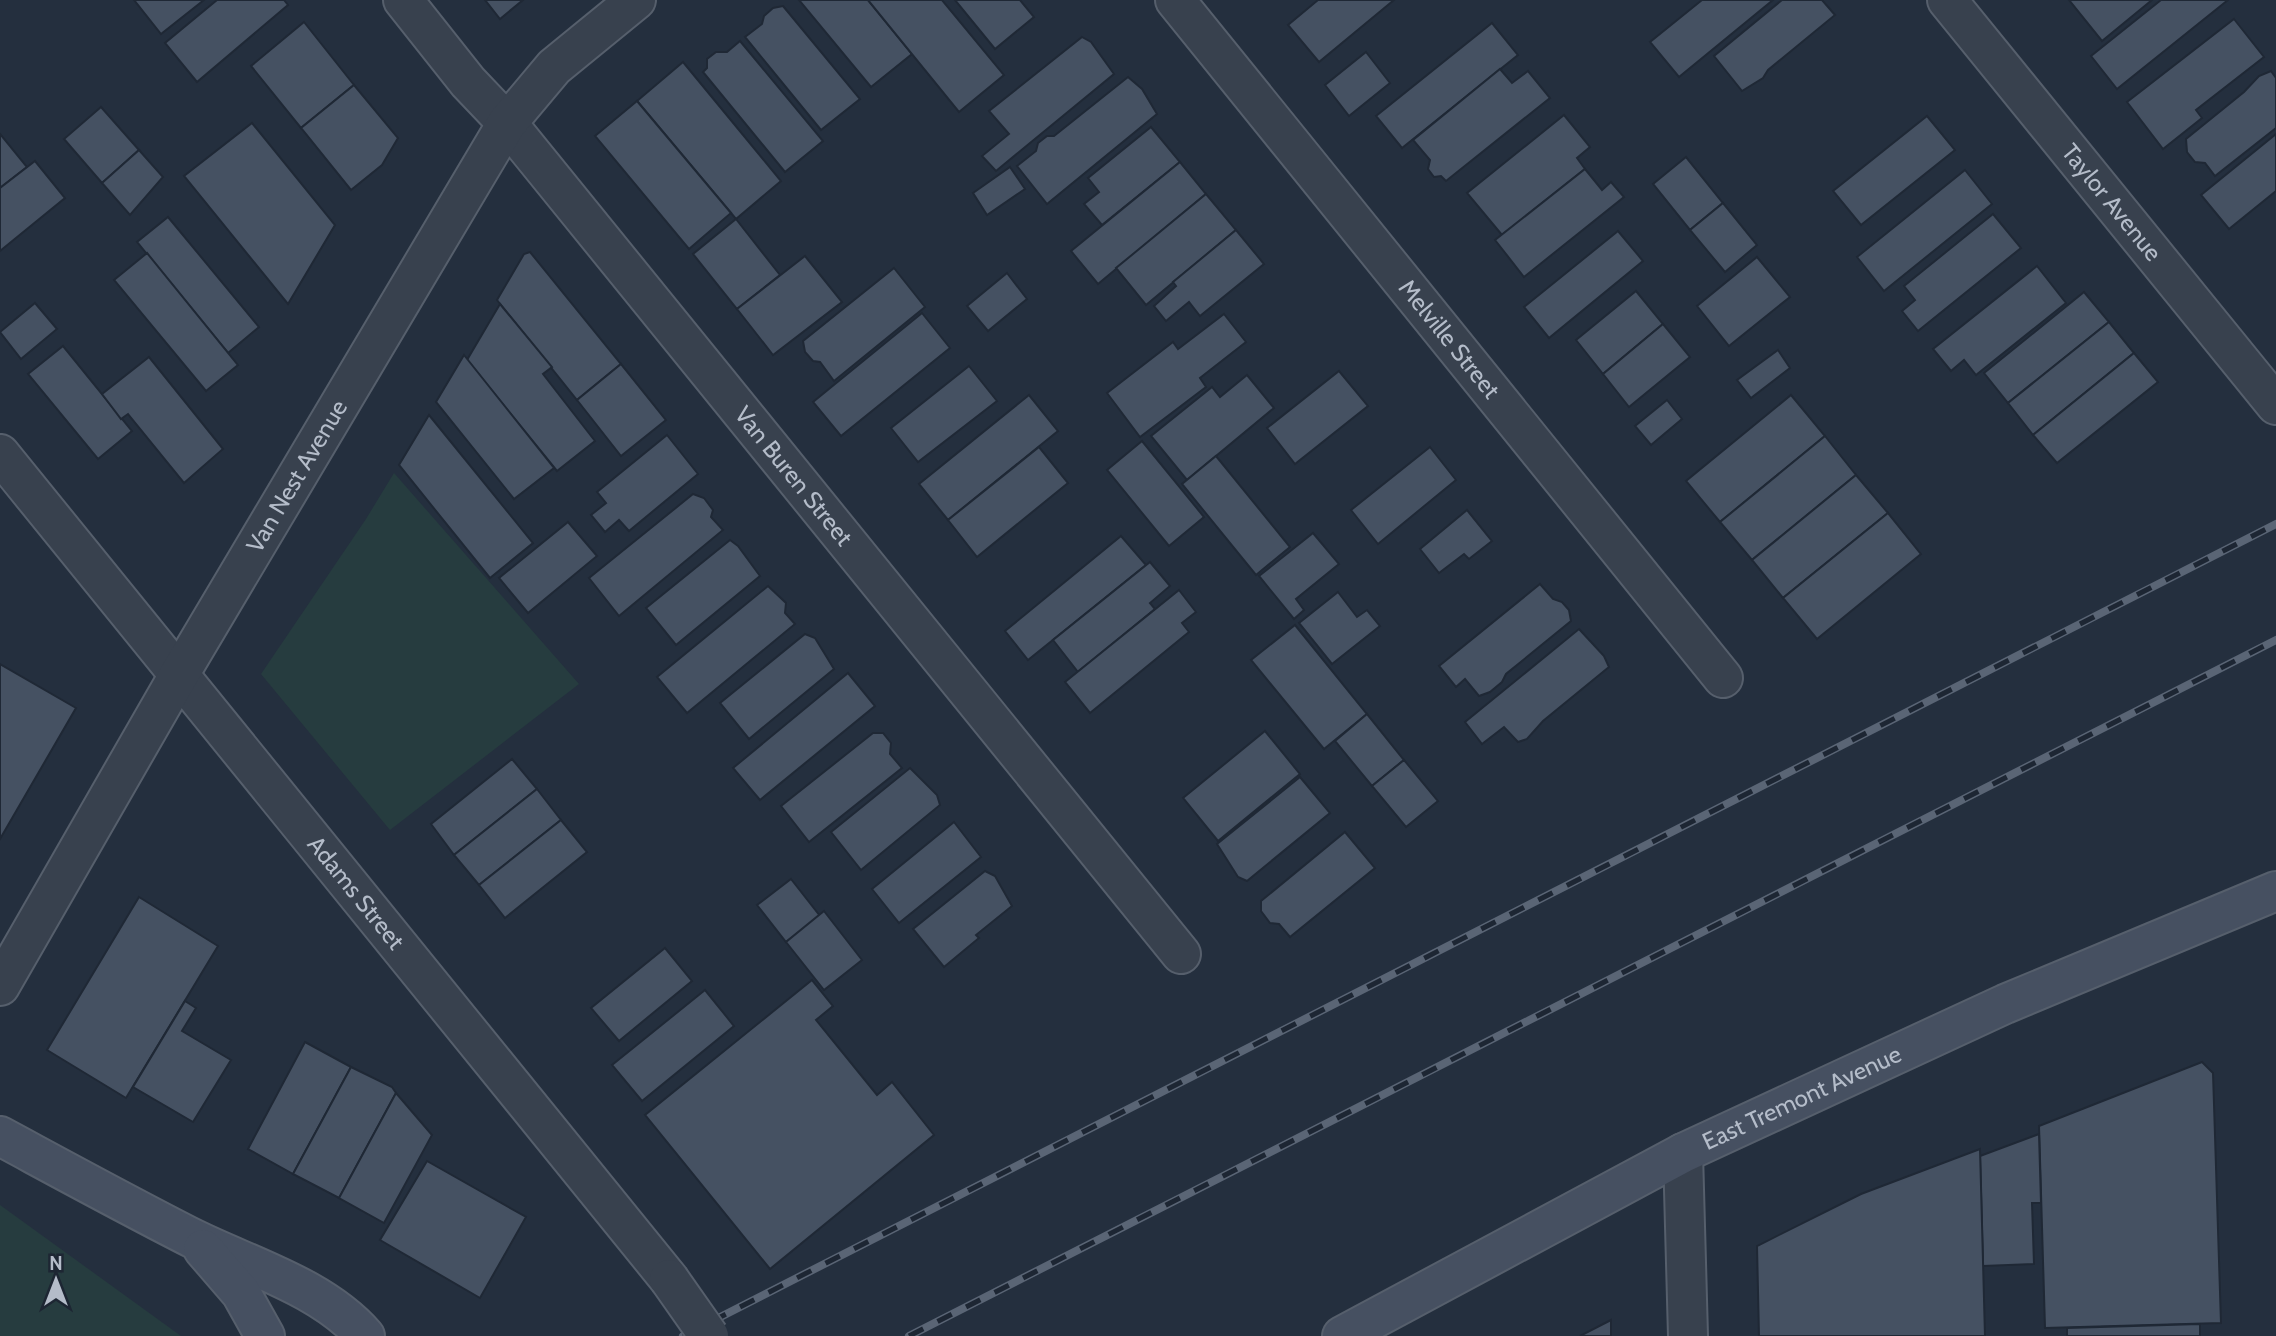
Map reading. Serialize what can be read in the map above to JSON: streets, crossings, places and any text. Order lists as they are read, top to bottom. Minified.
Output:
{"streets":{"main road":["East Tremont Avenue"],"street":["Taylor Avenue","Melville Street","Van Nest Avenue","Van Buren Street","Adams Street"]},"crossings":[["Van Nest Avenue","Van Buren Street"],["Van Nest Avenue","Adams Street"]],"north":"top"}
